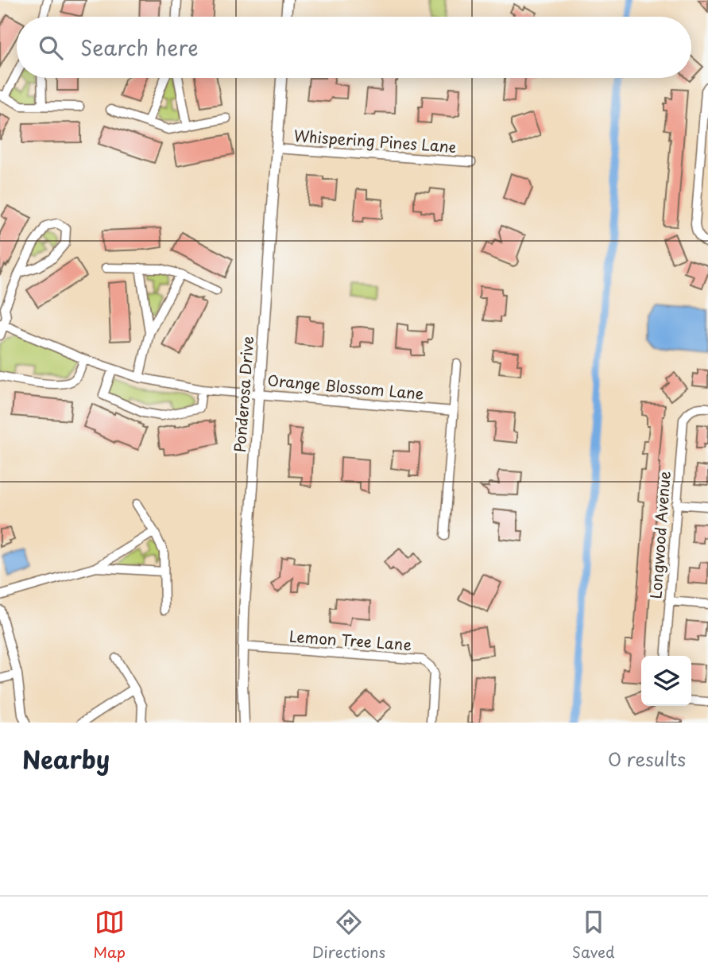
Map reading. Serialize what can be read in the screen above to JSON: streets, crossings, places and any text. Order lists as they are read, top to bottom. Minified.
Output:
{"streets":{"street":["Whispering Pines Lane","Orange Blossom Lane","Ponderosa Drive","Longwood Avenue","Lemon Tree Lane"]},"crossings":[["Whispering Pines Lane","Ponderosa Drive"],["Orange Blossom Lane","Ponderosa Drive"],["Ponderosa Drive","Lemon Tree Lane"]],"page":{"search":"Search here","heading":["Nearby","0 results"],"nav":["Map","Directions","Saved"]}}
